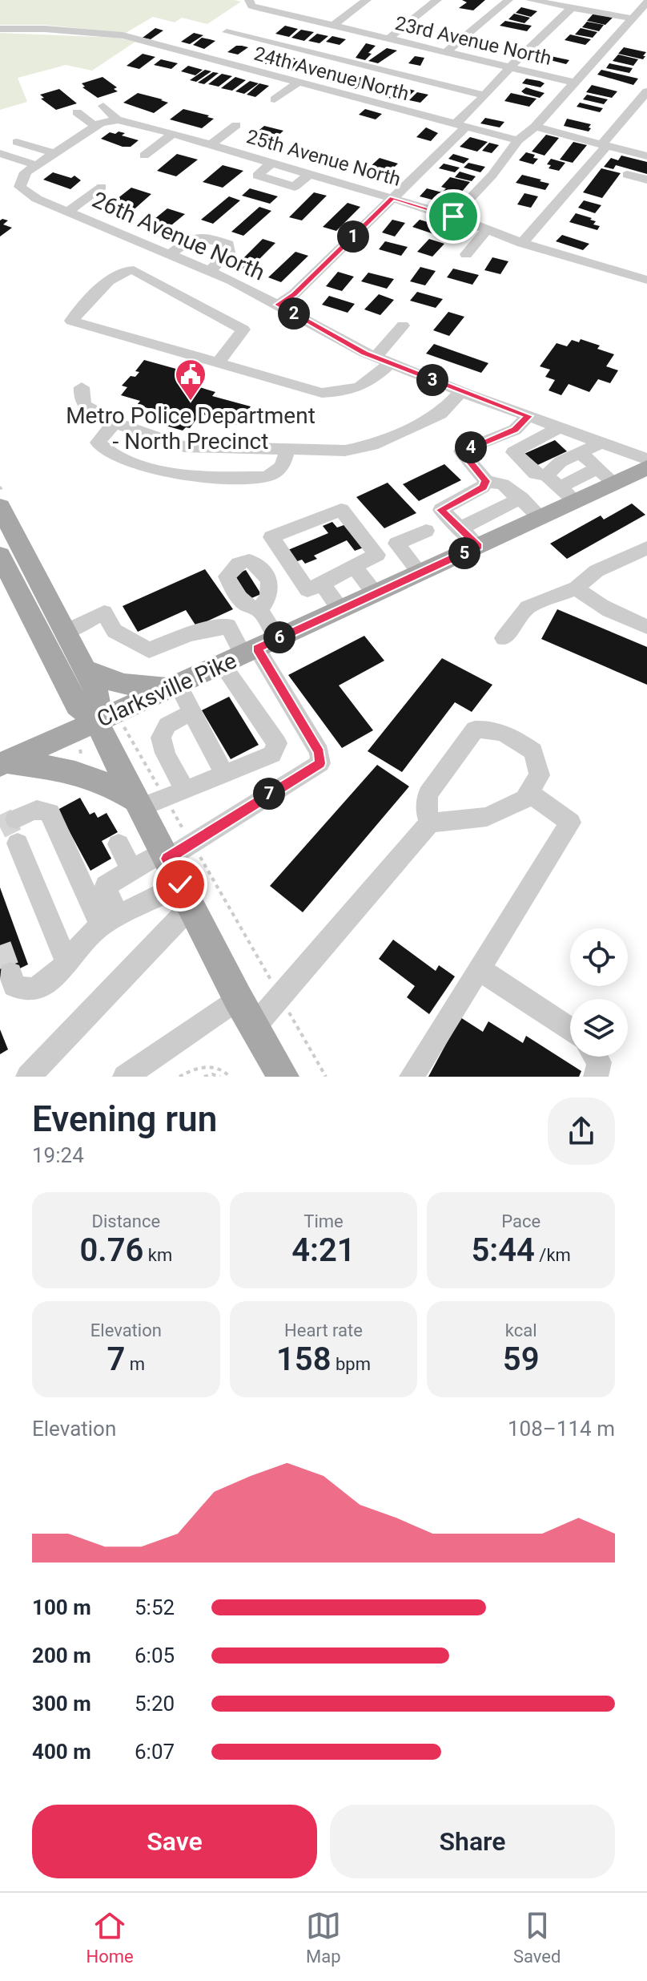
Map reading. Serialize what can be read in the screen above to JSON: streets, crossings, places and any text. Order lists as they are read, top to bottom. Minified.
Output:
{"streets":{"main road":["Clarksville Pike"],"street":["23rd Avenue North","24th Avenue North","25th Avenue North","26th Avenue North"]},"places":{"public building":["Metro Police Department - North Precinct"]},"page":{"pins":["1","2","3","4","5","6","7"],"heading":["Evening run","19:24"],"stats":[["Distance","0.76 km"],["Time","4:21"],["Pace","5:44 /km"],["Elevation","7 m"],["Heart rate","158 bpm"],["kcal","59"]],"chart":["Elevation","108–114 m"],"list":[{"name":"100 m","note":"5:52"},{"name":"200 m","note":"6:05"},{"name":"300 m","note":"5:20"},{"name":"400 m","note":"6:07"}],"buttons":["Save","Share"],"tabs":["Home","Map","Saved"]}}
